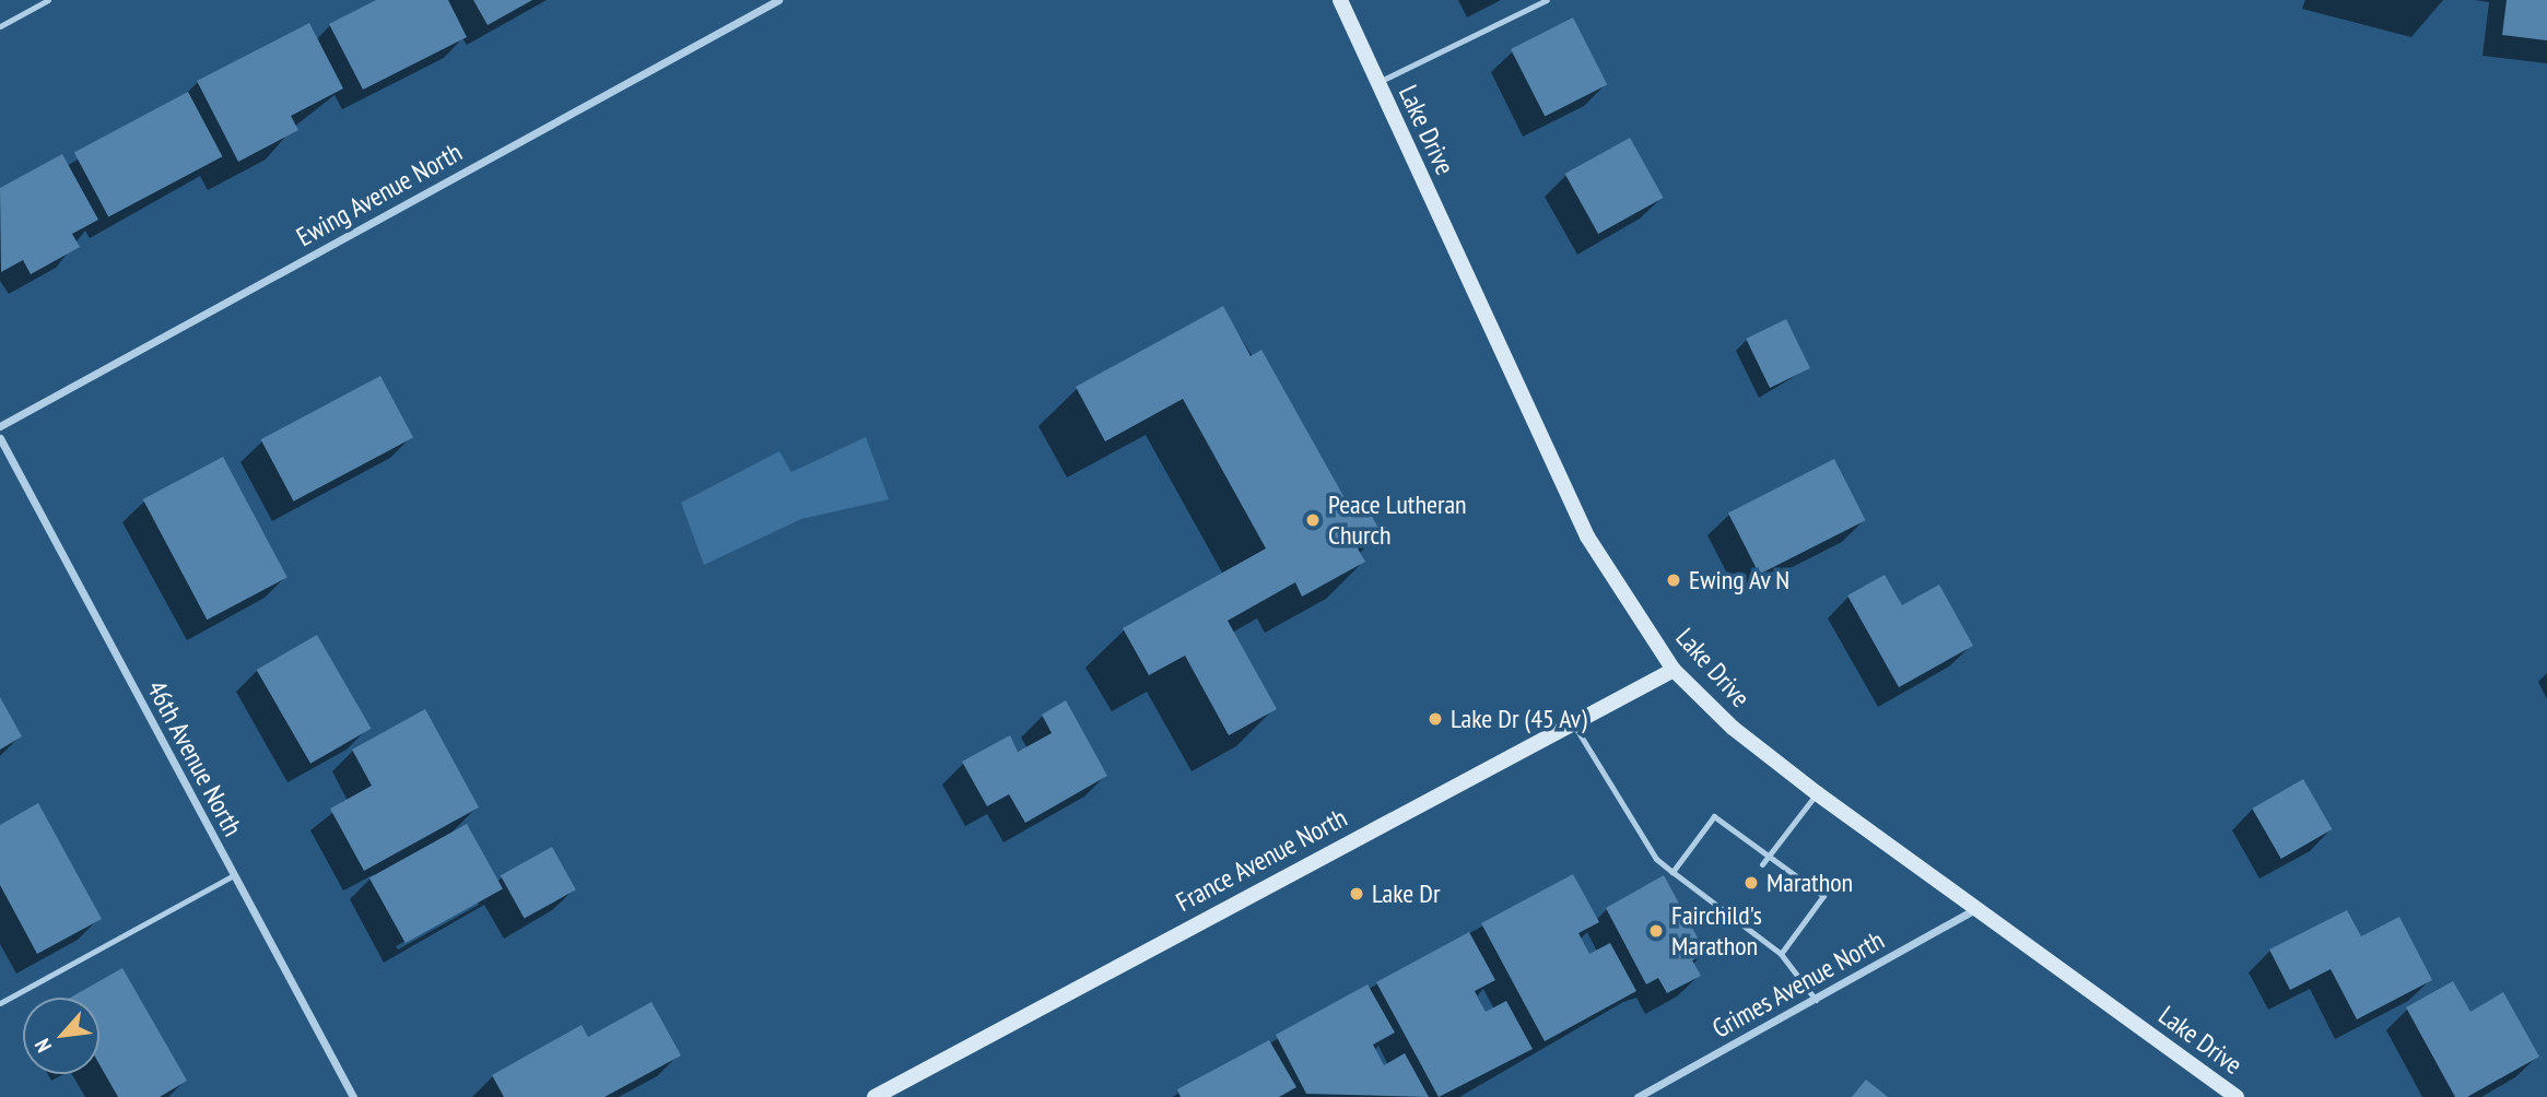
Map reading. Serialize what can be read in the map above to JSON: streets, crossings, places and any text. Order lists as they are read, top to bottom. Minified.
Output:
{"streets":{"street":["Lake Drive","Ewing Avenue North","46th Avenue North","France Avenue North","Grimes Avenue North"]},"crossings":[["Lake Drive","France Avenue North"],["Lake Drive","Grimes Avenue North"]],"places":["Peace Lutheran Church","Ewing Av N","Lake Dr (45 Av)","Marathon","Lake Dr","Fairchild's Marathon"],"north":"bottom left"}
